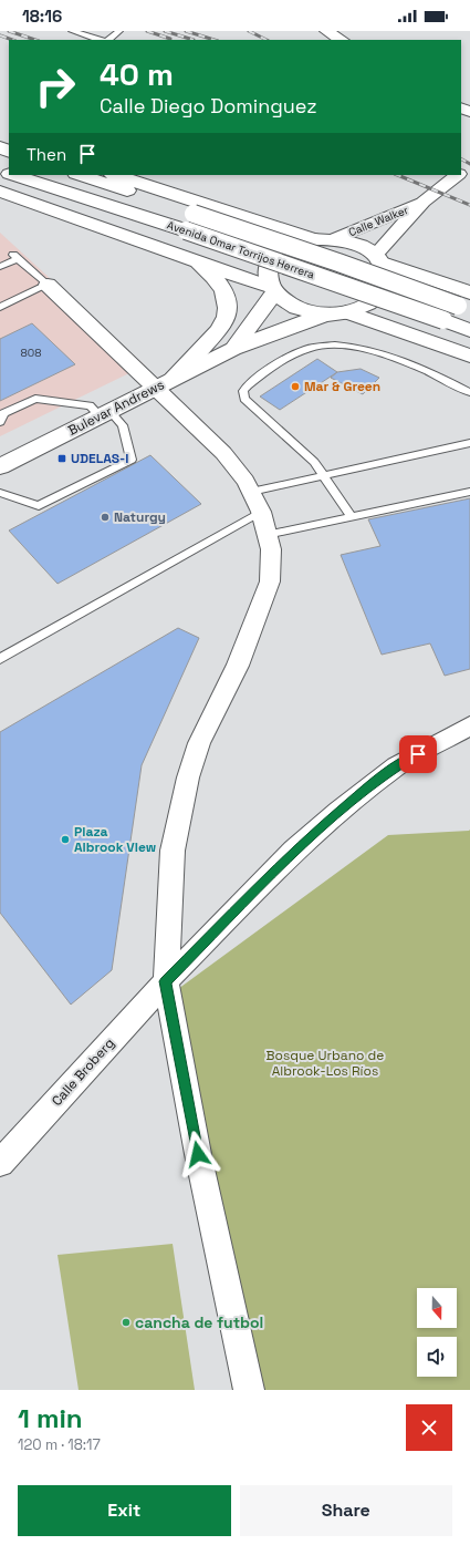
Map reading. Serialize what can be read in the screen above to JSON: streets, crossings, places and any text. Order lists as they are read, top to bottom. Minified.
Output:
{"streets":{"main road":["Avenida Omar Torrijos Herrera","Bulevar Andrews"],"street":["Calle Walker","Calle Broberg"]},"crossings":[["Calle Walker","Bulevar Andrews"]],"parks":["Bosque Urbano de Albrook-Los Ríos"],"places":{"other":["Mar & Green","Naturgy","Plaza Albrook View","cancha de futbol"],"transit":["UDELAS-I"]},"house_numbers":["808"],"north":"bottom","page":{"status":"18:16","turn":["40 m","Calle Diego Dominguez"],"then":"Then","heading":["1 min","120 m · 18:17"],"buttons":["Exit","Share"]}}
